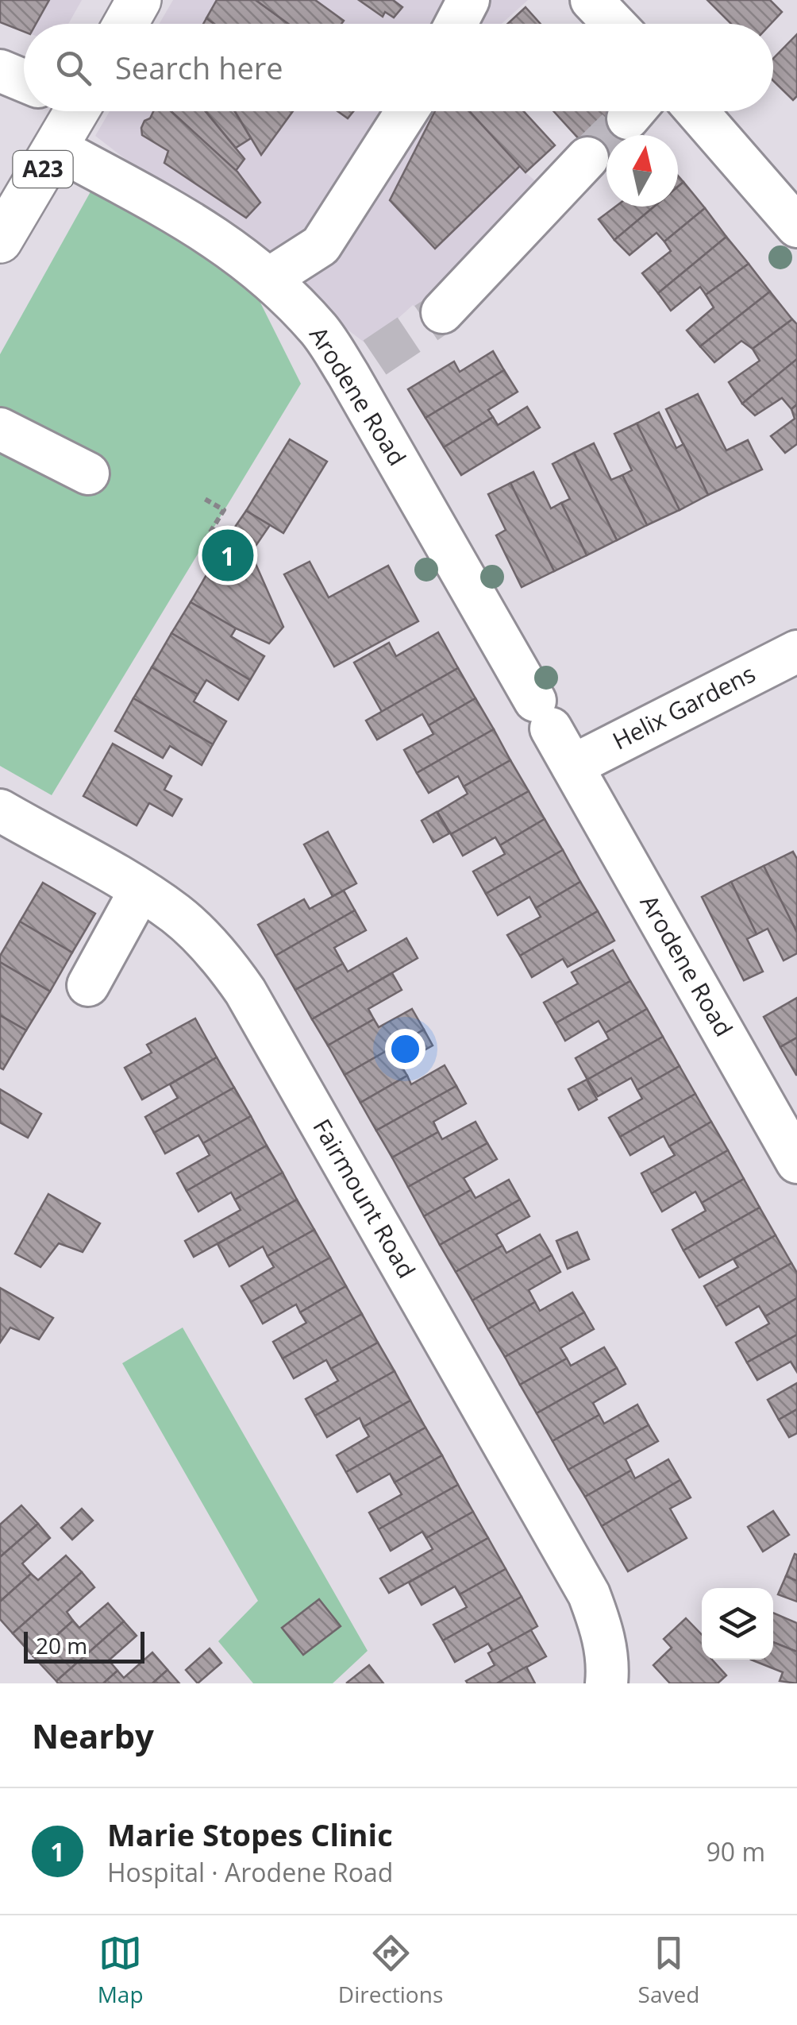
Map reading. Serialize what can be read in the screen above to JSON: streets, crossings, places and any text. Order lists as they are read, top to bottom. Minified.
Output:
{"streets":{"highway":["A23"],"street":["Arodene Road","Helix Gardens","Fairmount Road"]},"crossings":[["A23","Arodene Road"],["Arodene Road","Helix Gardens"]],"scale_bar":"20 m","north":"top","page":{"search":"Search here","pins":"1","scale":"20 m","heading":"Nearby","list":[{"mark":"1","name":"Marie Stopes Clinic","note":"Hospital · Arodene Road","value":"90 m"}],"nav":["Map","Directions","Saved"]}}
